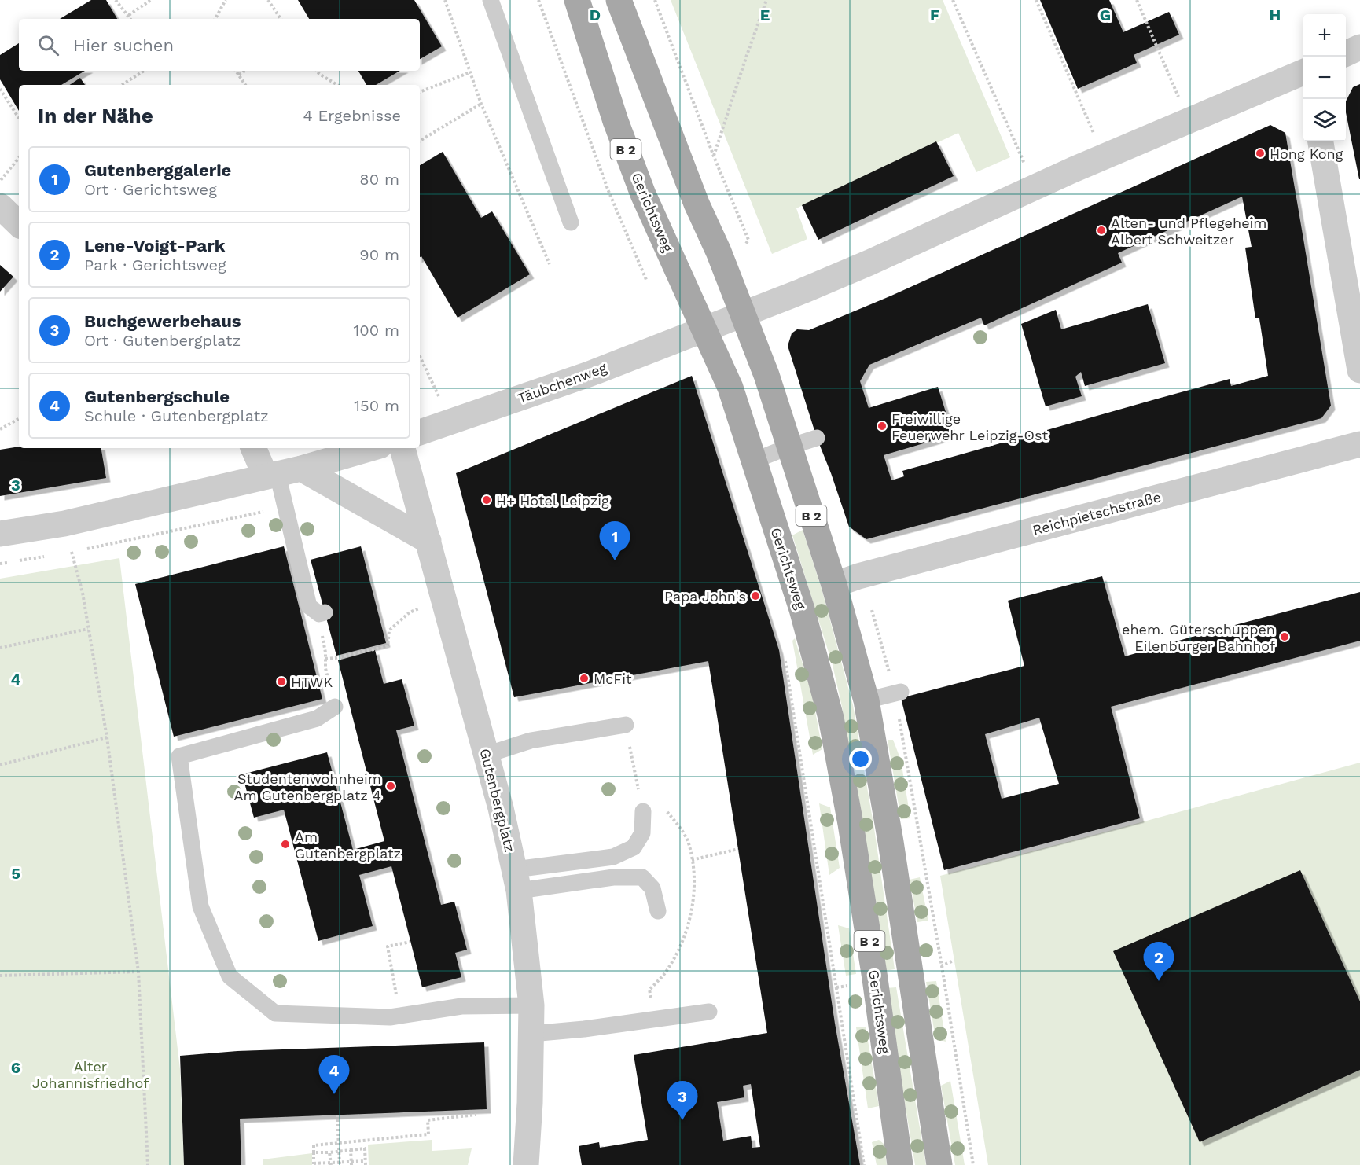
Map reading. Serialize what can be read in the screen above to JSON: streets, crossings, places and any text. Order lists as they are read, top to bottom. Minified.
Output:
{"streets":{"main road":["B 2","Gerichtsweg"],"street":["Täubchenweg","Reichpietschstraße","Gutenbergplatz"]},"crossings":[["B 2","Täubchenweg"],["B 2","Reichpietschstraße"],["Gerichtsweg","Täubchenweg"]],"parks":["Alter Johannisfriedhof"],"places":["Hong Kong","Alten- und Pflegeheim Albert Schweitzer","Freiwillige Feuerwehr Leipzig-Ost","H+ Hotel Leipzig","Papa John's","ehem. Güterschuppen Eilenburger Bahnhof","McFit","HTWK","Studentenwohnheim Am Gutenbergplatz 4","Am Gutenbergplatz"],"page":{"map_buttons":["+","−"],"search":"Hier suchen","heading":["In der Nähe","4 Ergebnisse"],"list":[{"mark":"1","name":"Gutenberggalerie","note":"Ort · Gerichtsweg","value":"80 m"},{"mark":"2","name":"Lene-Voigt-Park","note":"Park · Gerichtsweg","value":"90 m"},{"mark":"3","name":"Buchgewerbehaus","note":"Ort · Gutenbergplatz","value":"100 m"},{"mark":"4","name":"Gutenbergschule","note":"Schule · Gutenbergplatz","value":"150 m"}],"pins":["1","2","4","3"]},"grid":{"columns":["D","E","F","G","H"],"rows":["3","4","5","6"]}}
